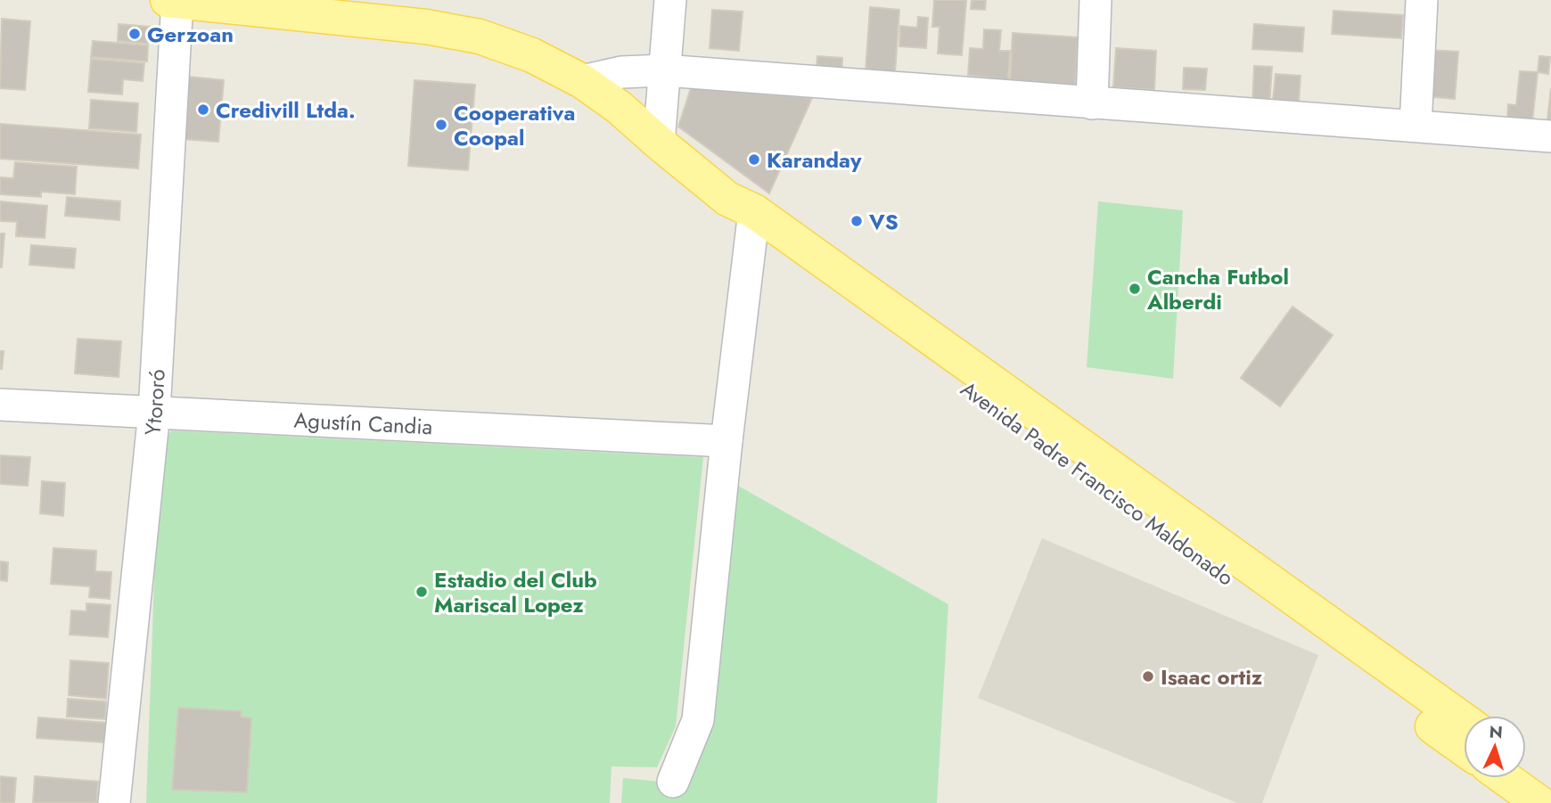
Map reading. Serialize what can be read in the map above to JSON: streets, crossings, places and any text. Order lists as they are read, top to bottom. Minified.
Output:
{"streets":{"main road":["Avenida Padre Francisco Maldonado"],"street":["Ytororó","Agustín Candia"]},"crossings":[["Ytororó","Agustín Candia"],["Ytororó","Avenida Padre Francisco Maldonado"]],"places":["Gerzoan","Credivill Ltda.","Cooperativa Coopal","Karanday","VS","Cancha Futbol Alberdi","Estadio del Club Mariscal Lopez","Isaac ortiz"],"north":"top"}
